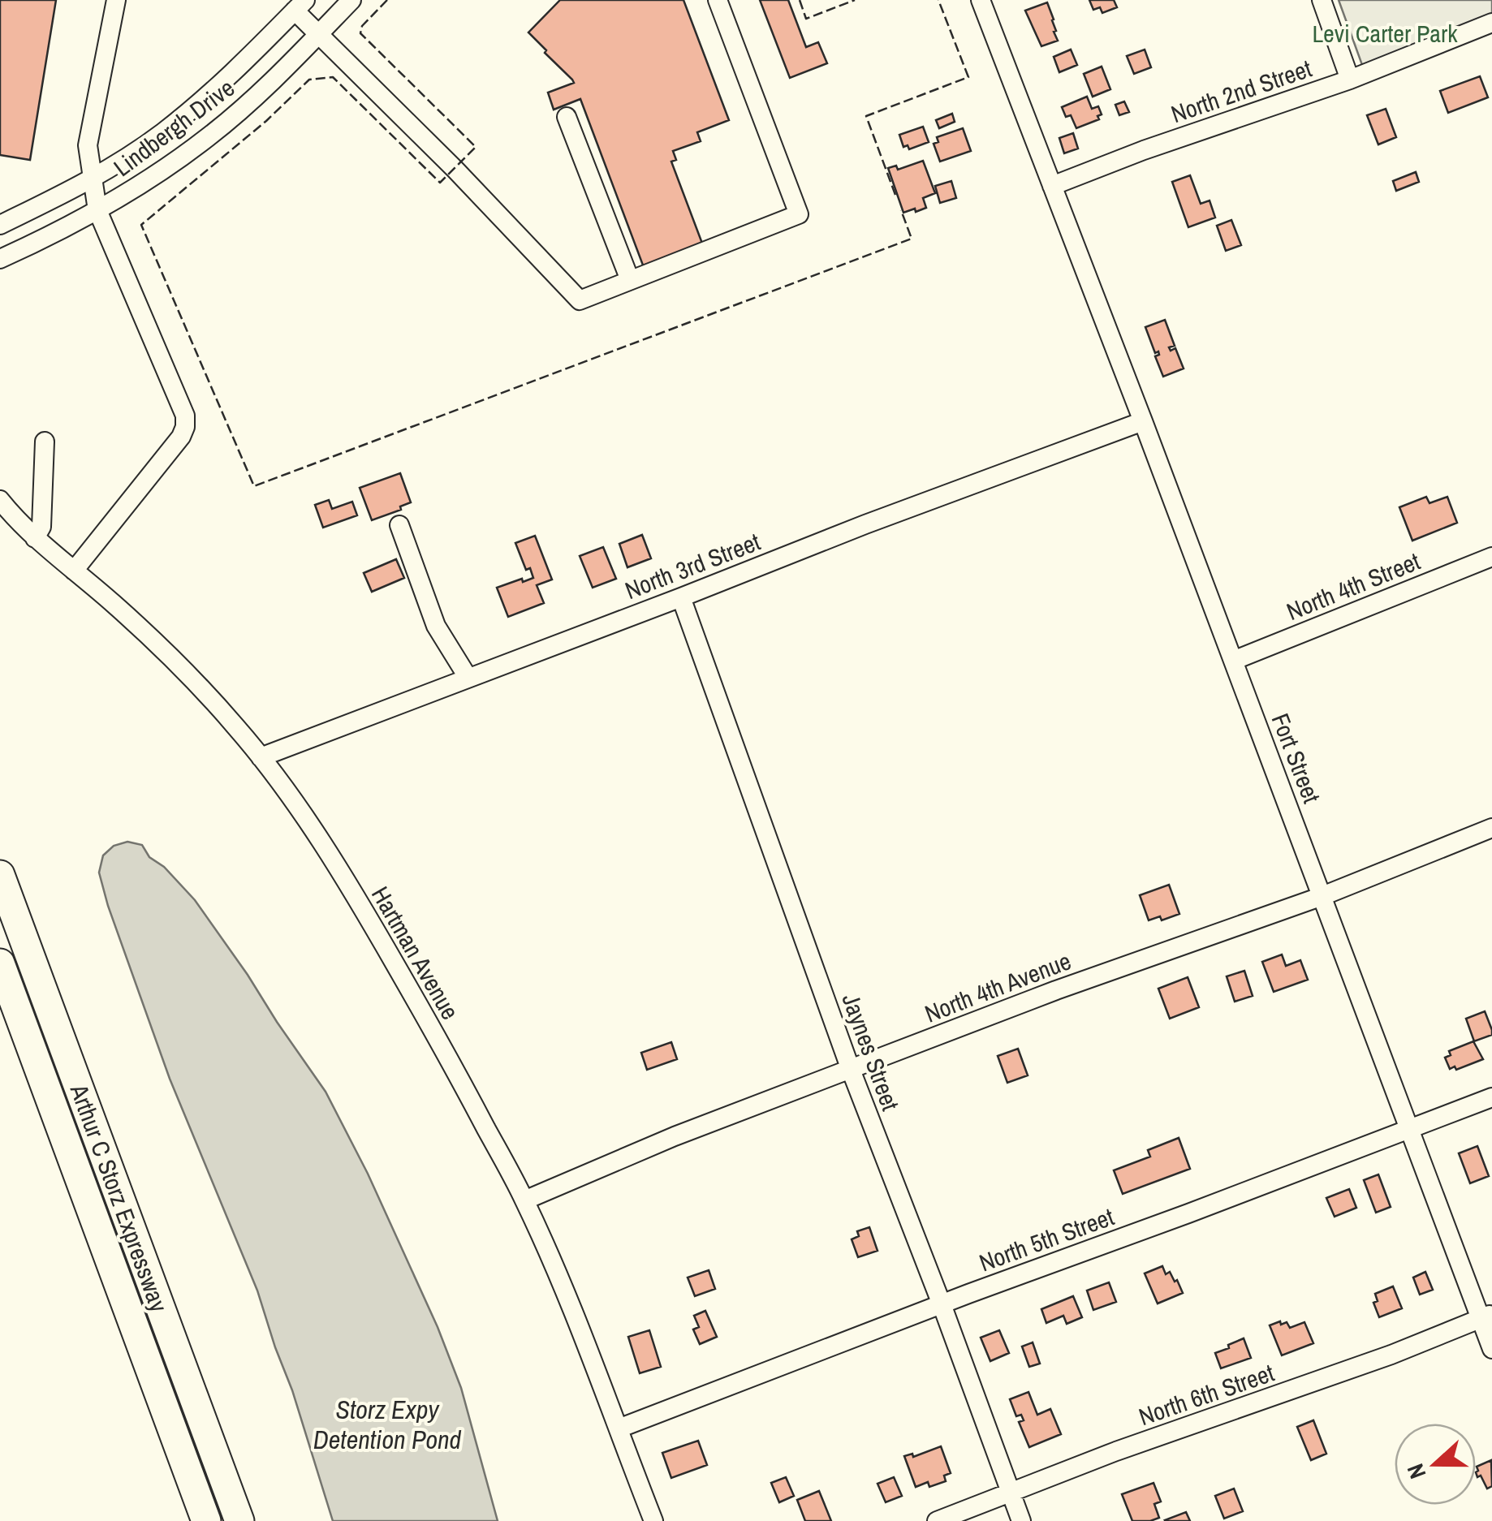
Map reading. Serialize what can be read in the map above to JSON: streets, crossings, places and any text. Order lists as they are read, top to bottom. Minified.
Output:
{"streets":{"highway":["Arthur C Storz Expressway"],"street":["North 2nd Street","Lindbergh Drive","North 3rd Street","North 4th Street","Fort Street","Hartman Avenue","North 4th Avenue","Jaynes Street","North 5th Street","North 6th Street"]},"crossings":[["North 2nd Street","Fort Street"],["North 3rd Street","Fort Street"],["North 3rd Street","Hartman Avenue"],["North 3rd Street","Jaynes Street"],["North 4th Street","Fort Street"],["Fort Street","North 4th Avenue"],["Fort Street","North 5th Street"],["Fort Street","North 6th Street"],["Hartman Avenue","North 4th Avenue"],["Hartman Avenue","North 5th Street"],["North 4th Avenue","Jaynes Street"],["Jaynes Street","North 5th Street"],["Jaynes Street","North 6th Street"]],"water":["Storz Expy Detention Pond"],"parks":["Levi Carter Park"],"north":"left"}
